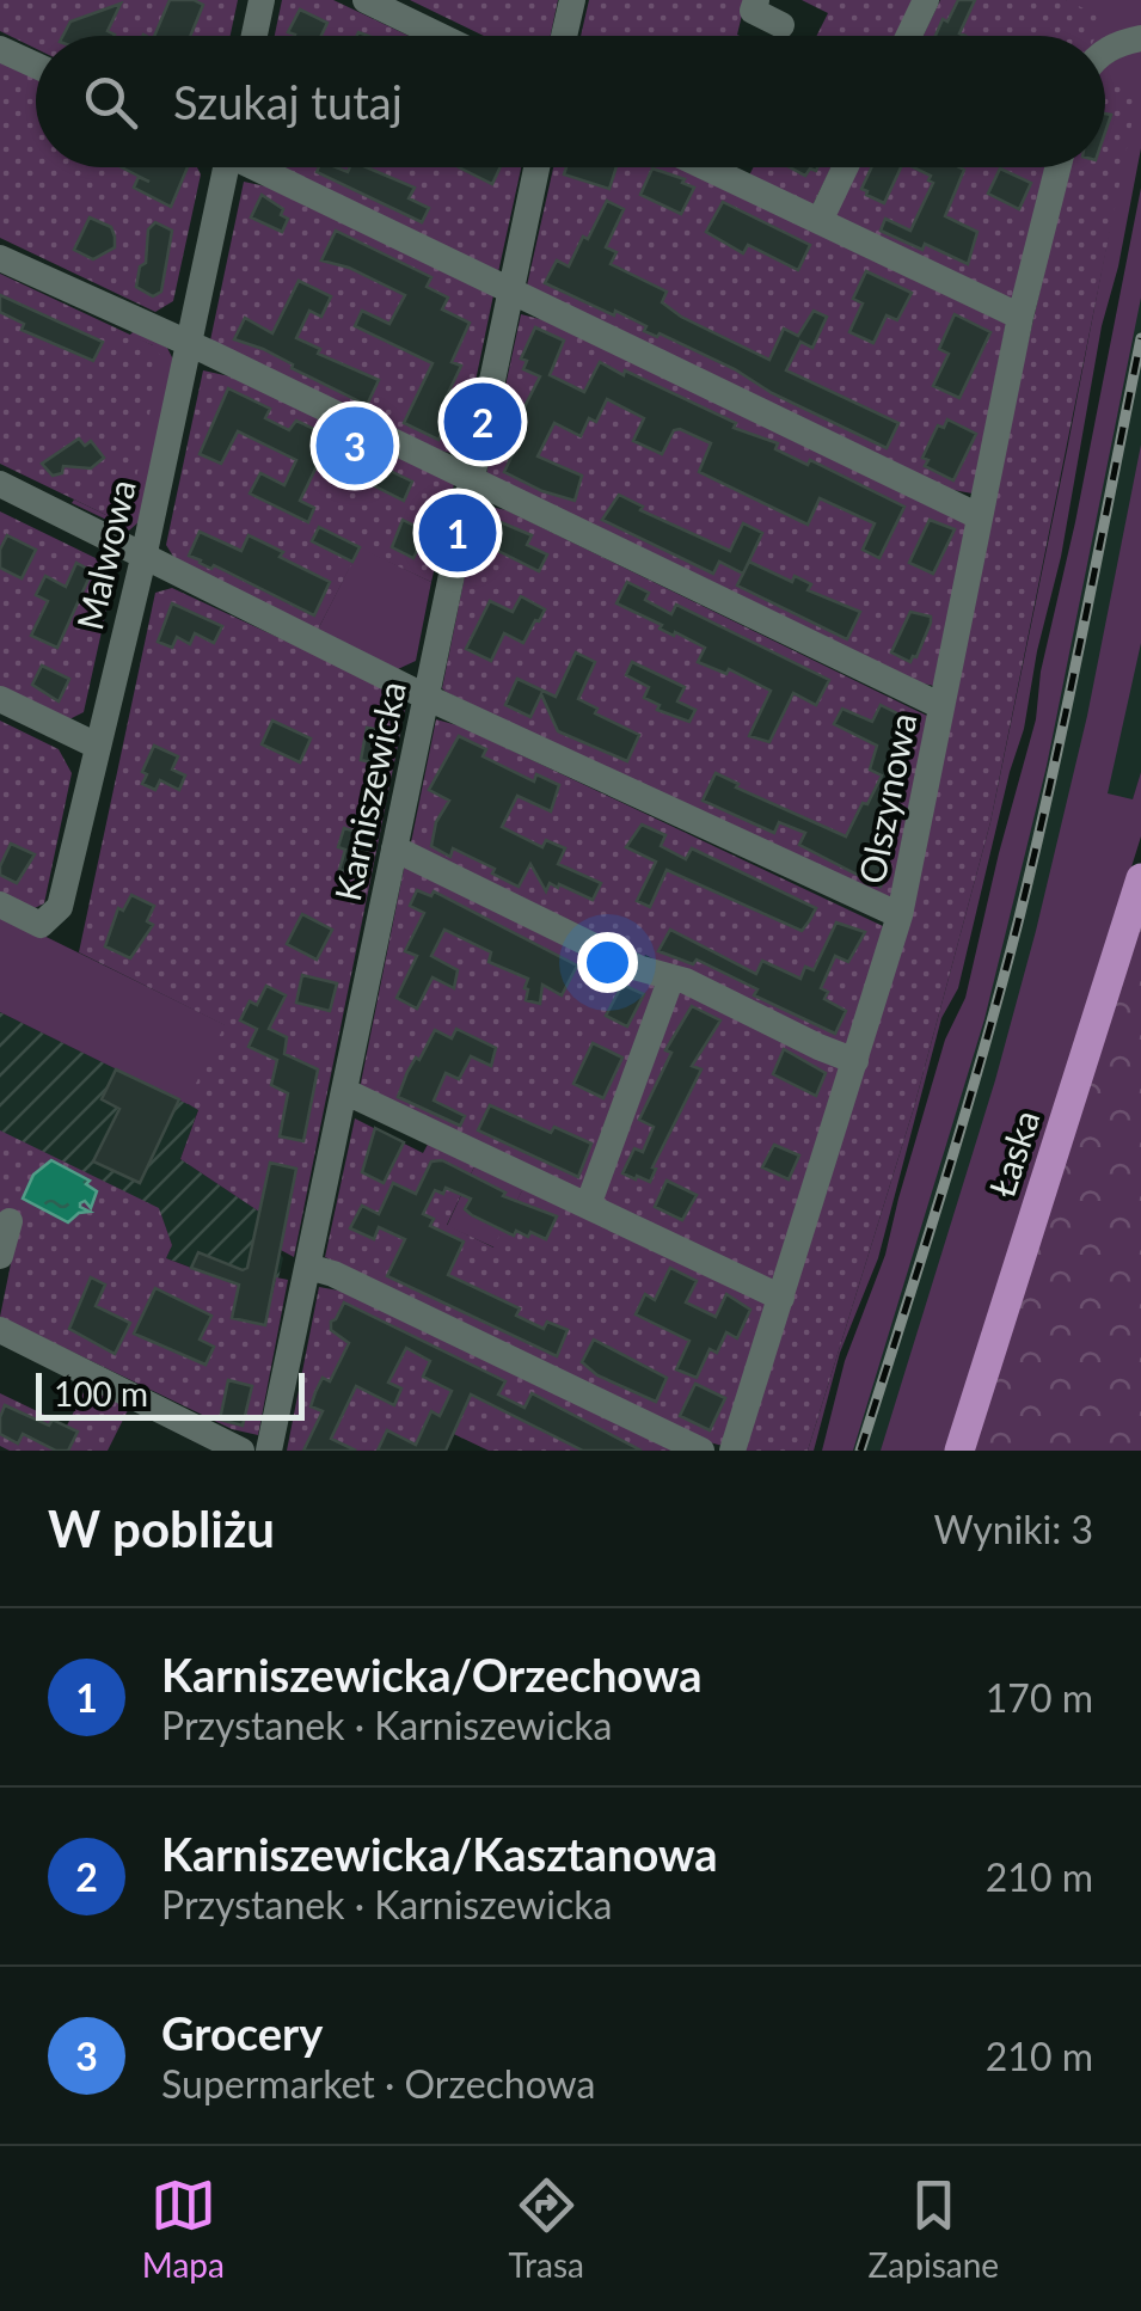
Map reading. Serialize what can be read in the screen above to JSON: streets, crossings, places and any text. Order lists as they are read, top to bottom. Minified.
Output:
{"streets":{"main road":["Łaska"],"street":["Malwowa","Karniszewicka","Olszynowa"]},"scale_bar":"100 m","page":{"search":"Szukaj tutaj","pins":["2","3","1"],"scale":"100 m","heading":["W pobliżu","Wyniki: 3"],"list":[{"mark":"1","name":"Karniszewicka/Orzechowa","note":"Przystanek · Karniszewicka","value":"170 m"},{"mark":"2","name":"Karniszewicka/Kasztanowa","note":"Przystanek · Karniszewicka","value":"210 m"},{"mark":"3","name":"Grocery","note":"Supermarket · Orzechowa","value":"210 m"}],"nav":["Mapa","Trasa","Zapisane"]}}
